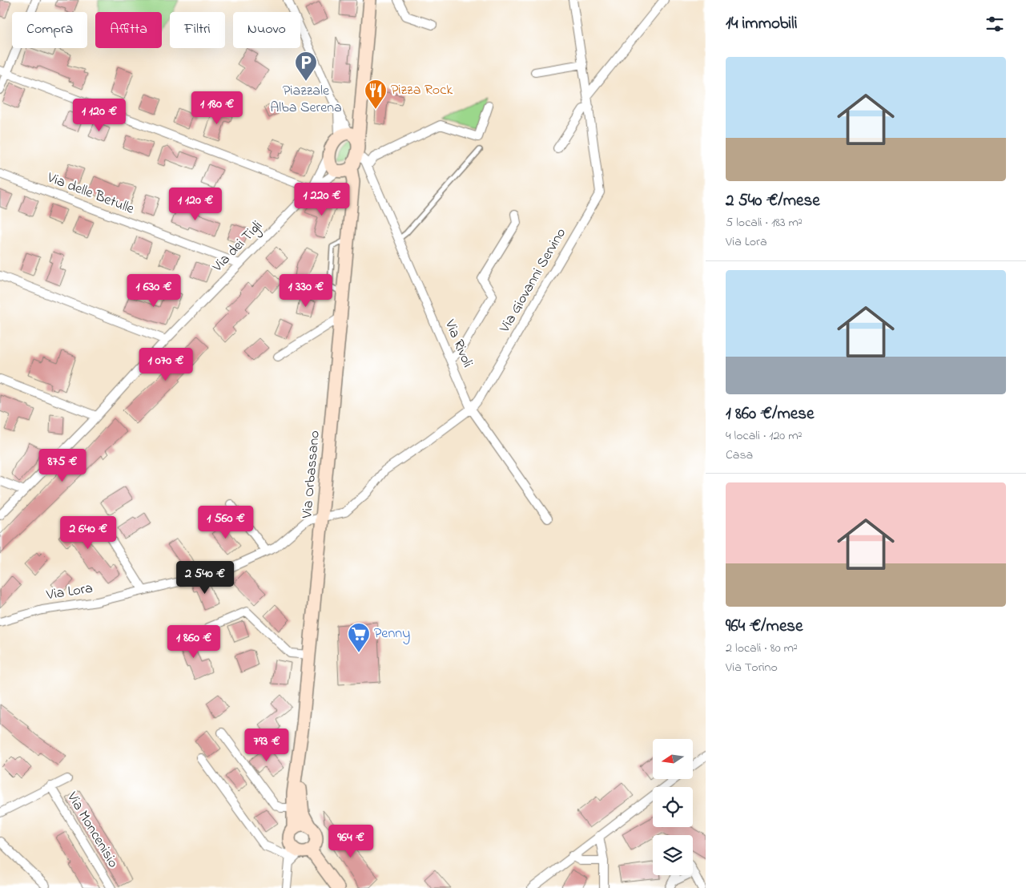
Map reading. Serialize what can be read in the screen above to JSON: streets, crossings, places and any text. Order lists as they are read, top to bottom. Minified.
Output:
{"streets":{"main road":["Via Orbassano"],"street":["Via delle Betulle","Via dei Tigli","Via Giovanni Servino","Via Rivoli","Via Lora","Via Moncenisio"]},"crossings":[["Via delle Betulle","Via dei Tigli"],["Via dei Tigli","Via Rivoli"],["Via dei Tigli","Via Orbassano"],["Via Giovanni Servino","Via Rivoli"],["Via Giovanni Servino","Via Orbassano"],["Via Giovanni Servino","Via Lora"],["Via Rivoli","Via Orbassano"],["Via Orbassano","Via Lora"]],"places":{"parking":["Piazzale Alba Serena"],"restaurant":["Pizza Rock"],"supermarket":["Penny"]},"north":"left","page":{"heading":"14 immobili","chip":["Compra","Affitta","Filtri","Nuovo"],"list":[{"name":"2 540 €/mese","note":"5 locali · 183 m² · Via Lora"},{"name":"1 860 €/mese","note":"4 locali · 120 m² · Casa"},{"name":"964 €/mese","note":"2 locali · 80 m² · Via Torino"}],"price":["1 180 €","1 120 €","1 220 €","1 120 €","1 630 €","1 330 €","1 070 €","875 €","1 560 €","2 640 €","2 540 €","1 860 €","793 €","964 €"]}}
